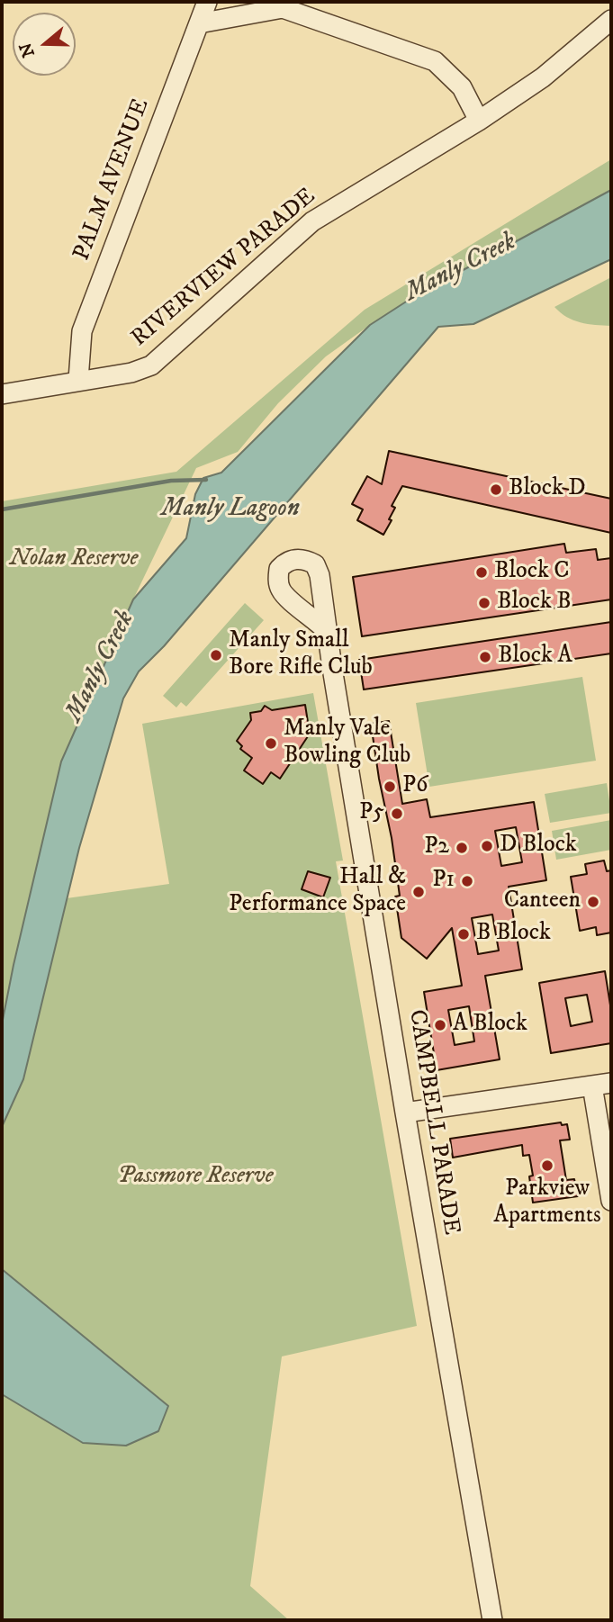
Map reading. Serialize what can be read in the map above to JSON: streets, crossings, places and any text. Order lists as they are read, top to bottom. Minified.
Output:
{"streets":{"street":["PALM AVENUE","RIVERVIEW PARADE","CAMPBELL PARADE"]},"crossings":[["PALM AVENUE","RIVERVIEW PARADE"]],"water":["Manly Creek","Manly Lagoon"],"parks":["Nolan Reserve","Passmore Reserve"],"places":["Block D","Block C","Block B","Manly Small Bore Rifle Club","Block A","Manly Vale Bowling Club","P6","P5","D Block","P2","P1","Hall & Performance Space","Canteen","B Block","A Block","Parkview Apartments"],"north":"left"}
